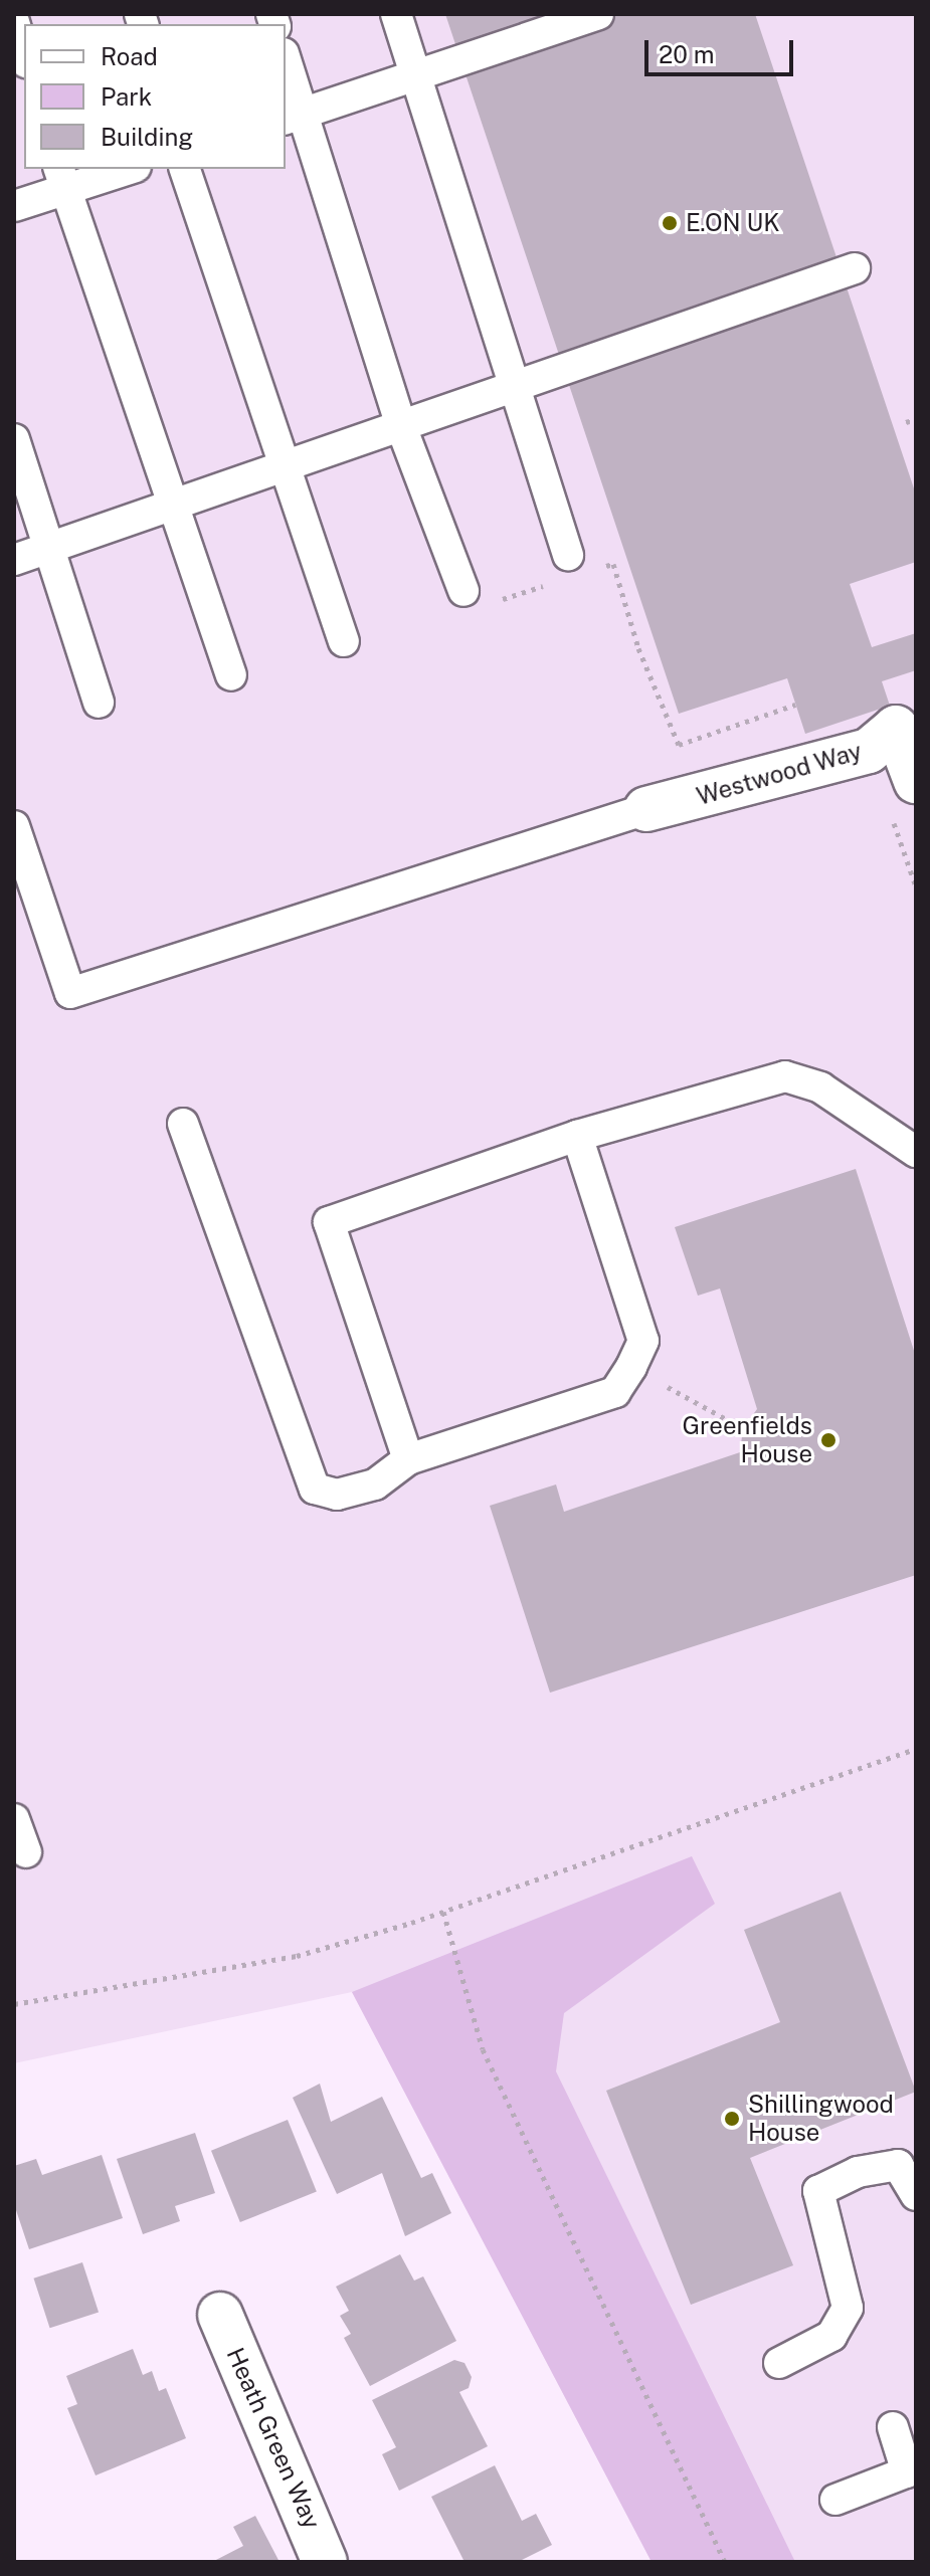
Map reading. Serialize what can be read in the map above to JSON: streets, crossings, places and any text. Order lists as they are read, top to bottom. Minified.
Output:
{"streets":{"street":["Westwood Way","Heath Green Way"]},"places":["E.ON UK","Greenfields House","Shillingwood House"],"legend":["Road","Park","Building"],"scale_bar":"20 m"}
